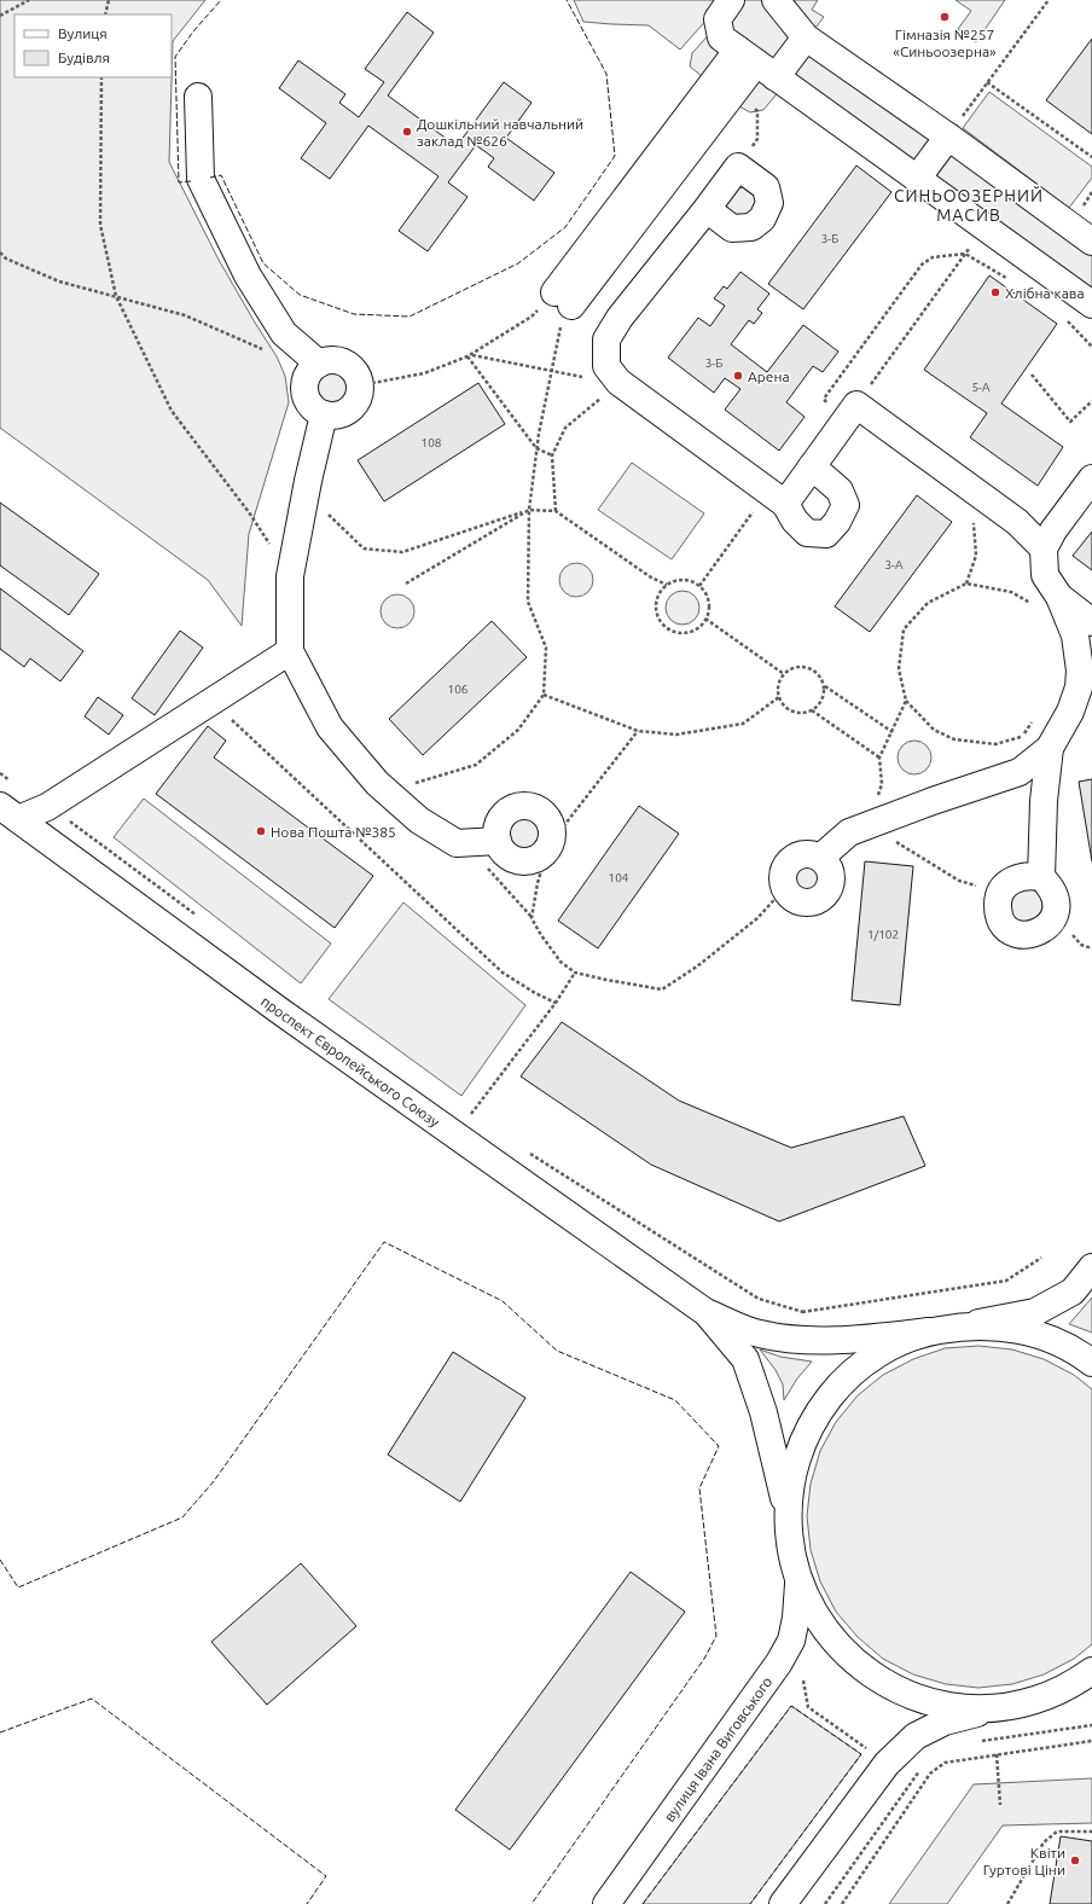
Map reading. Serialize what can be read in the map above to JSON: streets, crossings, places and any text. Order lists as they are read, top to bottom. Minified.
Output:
{"streets":{"main road":["проспект Європейського Союзу","вулиця Івана Виговського"]},"districts":["СИНЬООЗЕРНИЙ МАСИВ"],"places":["Гімназія №257 «Синьоозерна»","Дошкільний навчальний заклад №626","Хлібна кава","Арена","Нова Пошта №385","Квіти Гуртові Ціни"],"house_numbers":["3-Б","3-Б","5-А","108","3-А","106","104","1/102"],"legend":["Вулиця","Будівля"]}
